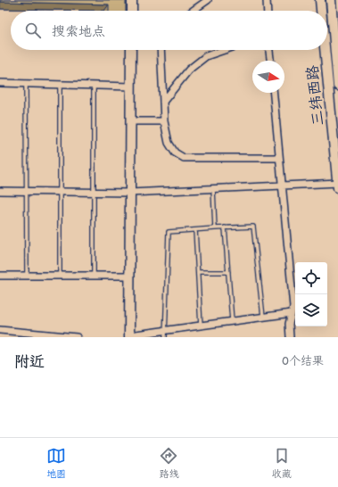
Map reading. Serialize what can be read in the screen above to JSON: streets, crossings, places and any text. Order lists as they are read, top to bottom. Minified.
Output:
{"streets":{"street":["三纬西路"]},"north":"right","page":{"search":"搜索地点","heading":["附近","0个结果"],"nav":["地图","路线","收藏"]}}
